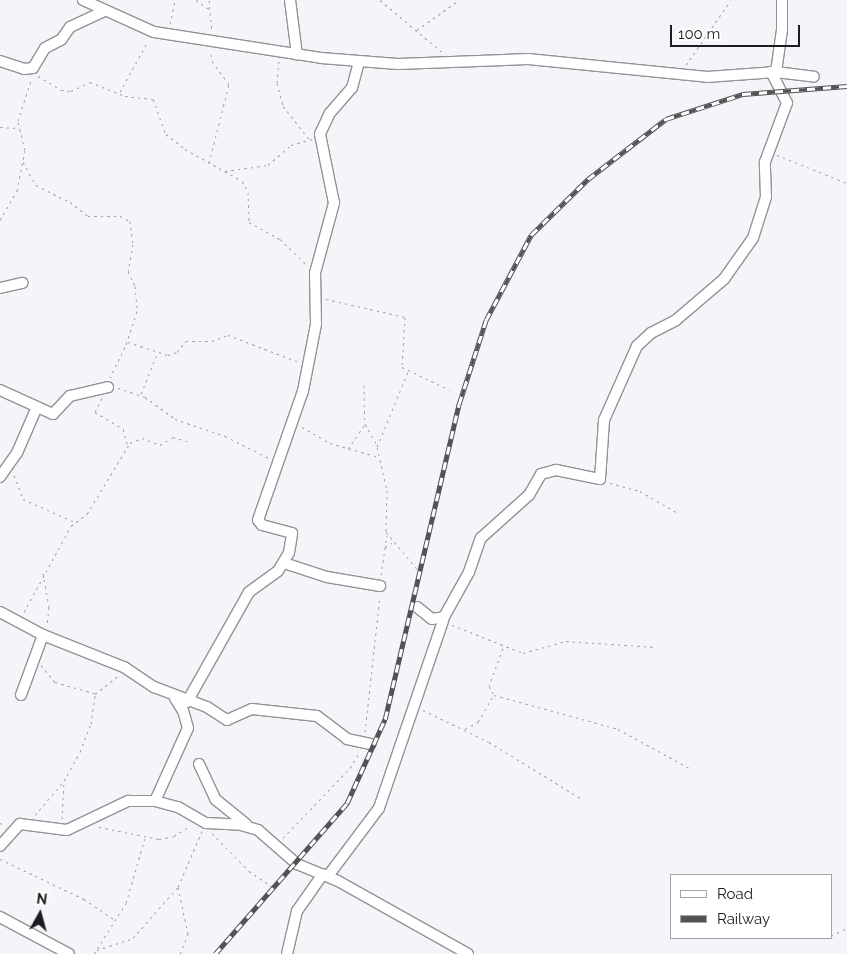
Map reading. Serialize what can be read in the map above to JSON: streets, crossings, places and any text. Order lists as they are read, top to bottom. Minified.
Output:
{"legend":["Road","Railway"],"scale_bar":"100 m","north":"top"}
